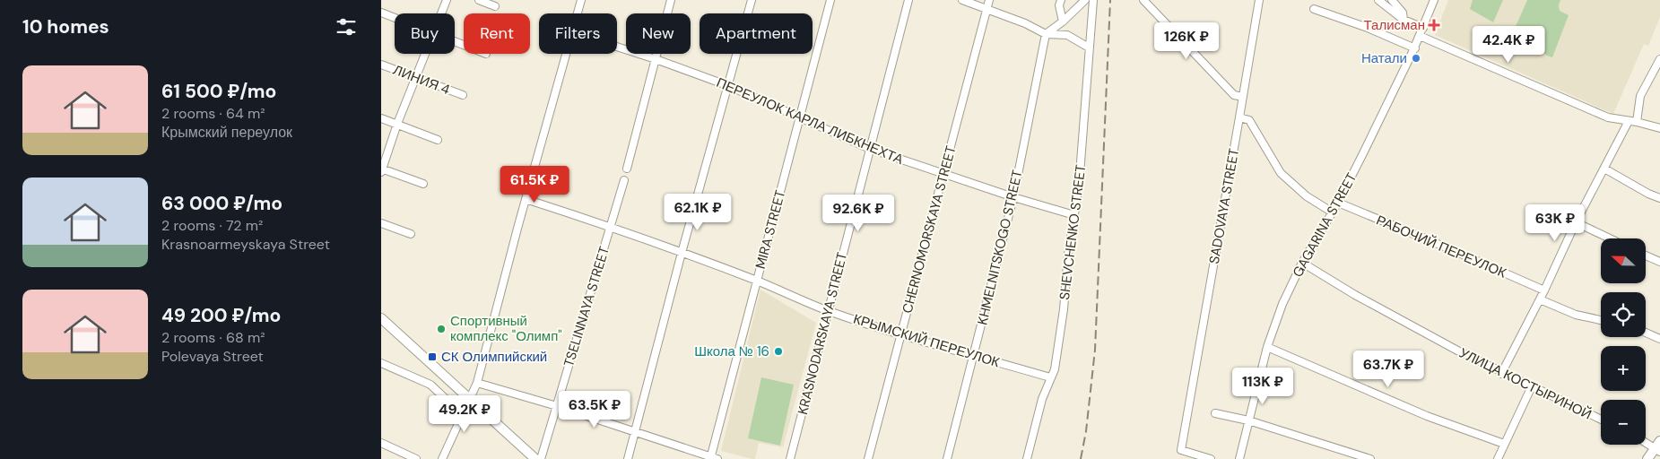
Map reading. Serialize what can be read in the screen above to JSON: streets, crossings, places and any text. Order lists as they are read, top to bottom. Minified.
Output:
{"streets":{"street":["ЛИНИЯ 4","ПЕРЕУЛОК КАРЛА ЛИБКНЕХТА","SADOVAYA STREET","GAGARINA STREET","MIRA STREET","CHERNOMORSKAYA STREET","SHEVCHENKO STREET","РАБОЧИЙ ПЕРЕУЛОК","KHMELNITSKOGO STREET","TSELINNAYA STREET","KRASNODARSKAYA STREET","КРЫМСКИЙ ПЕРЕУЛОК","УЛИЦА КОСТЫРИНОЙ"]},"crossings":[["ПЕРЕУЛОК КАРЛА ЛИБКНЕХТА","MIRA STREET"],["ПЕРЕУЛОК КАРЛА ЛИБКНЕХТА","CHERNOMORSKAYA STREET"],["ПЕРЕУЛОК КАРЛА ЛИБКНЕХТА","SHEVCHENKO STREET"],["ПЕРЕУЛОК КАРЛА ЛИБКНЕХТА","KHMELNITSKOGO STREET"],["ПЕРЕУЛОК КАРЛА ЛИБКНЕХТА","KRASNODARSKAYA STREET"],["GAGARINA STREET","РАБОЧИЙ ПЕРЕУЛОК"],["GAGARINA STREET","УЛИЦА КОСТЫРИНОЙ"],["MIRA STREET","КРЫМСКИЙ ПЕРЕУЛОК"],["CHERNOMORSKAYA STREET","КРЫМСКИЙ ПЕРЕУЛОК"],["SHEVCHENKO STREET","КРЫМСКИЙ ПЕРЕУЛОК"],["KHMELNITSKOGO STREET","КРЫМСКИЙ ПЕРЕУЛОК"],["TSELINNAYA STREET","КРЫМСКИЙ ПЕРЕУЛОК"],["KRASNODARSKAYA STREET","КРЫМСКИЙ ПЕРЕУЛОК"]],"places":{"health":["Талисман"],"other":["Натали","Спортивный комплекс \"Олимп\"","Школа № 16"],"transit":["СК Олимпийский"]},"north":"left","page":{"heading":"10 homes","chip":["Buy","Rent","Filters","New","Apartment"],"price":["126K ₽","42.4K ₽","61.5K ₽","62.1K ₽","92.6K ₽","63K ₽","63.7K ₽","113K ₽","63.5K ₽","49.2K ₽"],"list":[{"name":"61 500 ₽/mo","note":"2 rooms · 64 m² · Крымский переулок"},{"name":"63 000 ₽/mo","note":"2 rooms · 72 m² · Krasnoarmeyskaya Street"},{"name":"49 200 ₽/mo","note":"2 rooms · 68 m² · Polevaya Street"}],"map_buttons":["+","−"]}}
